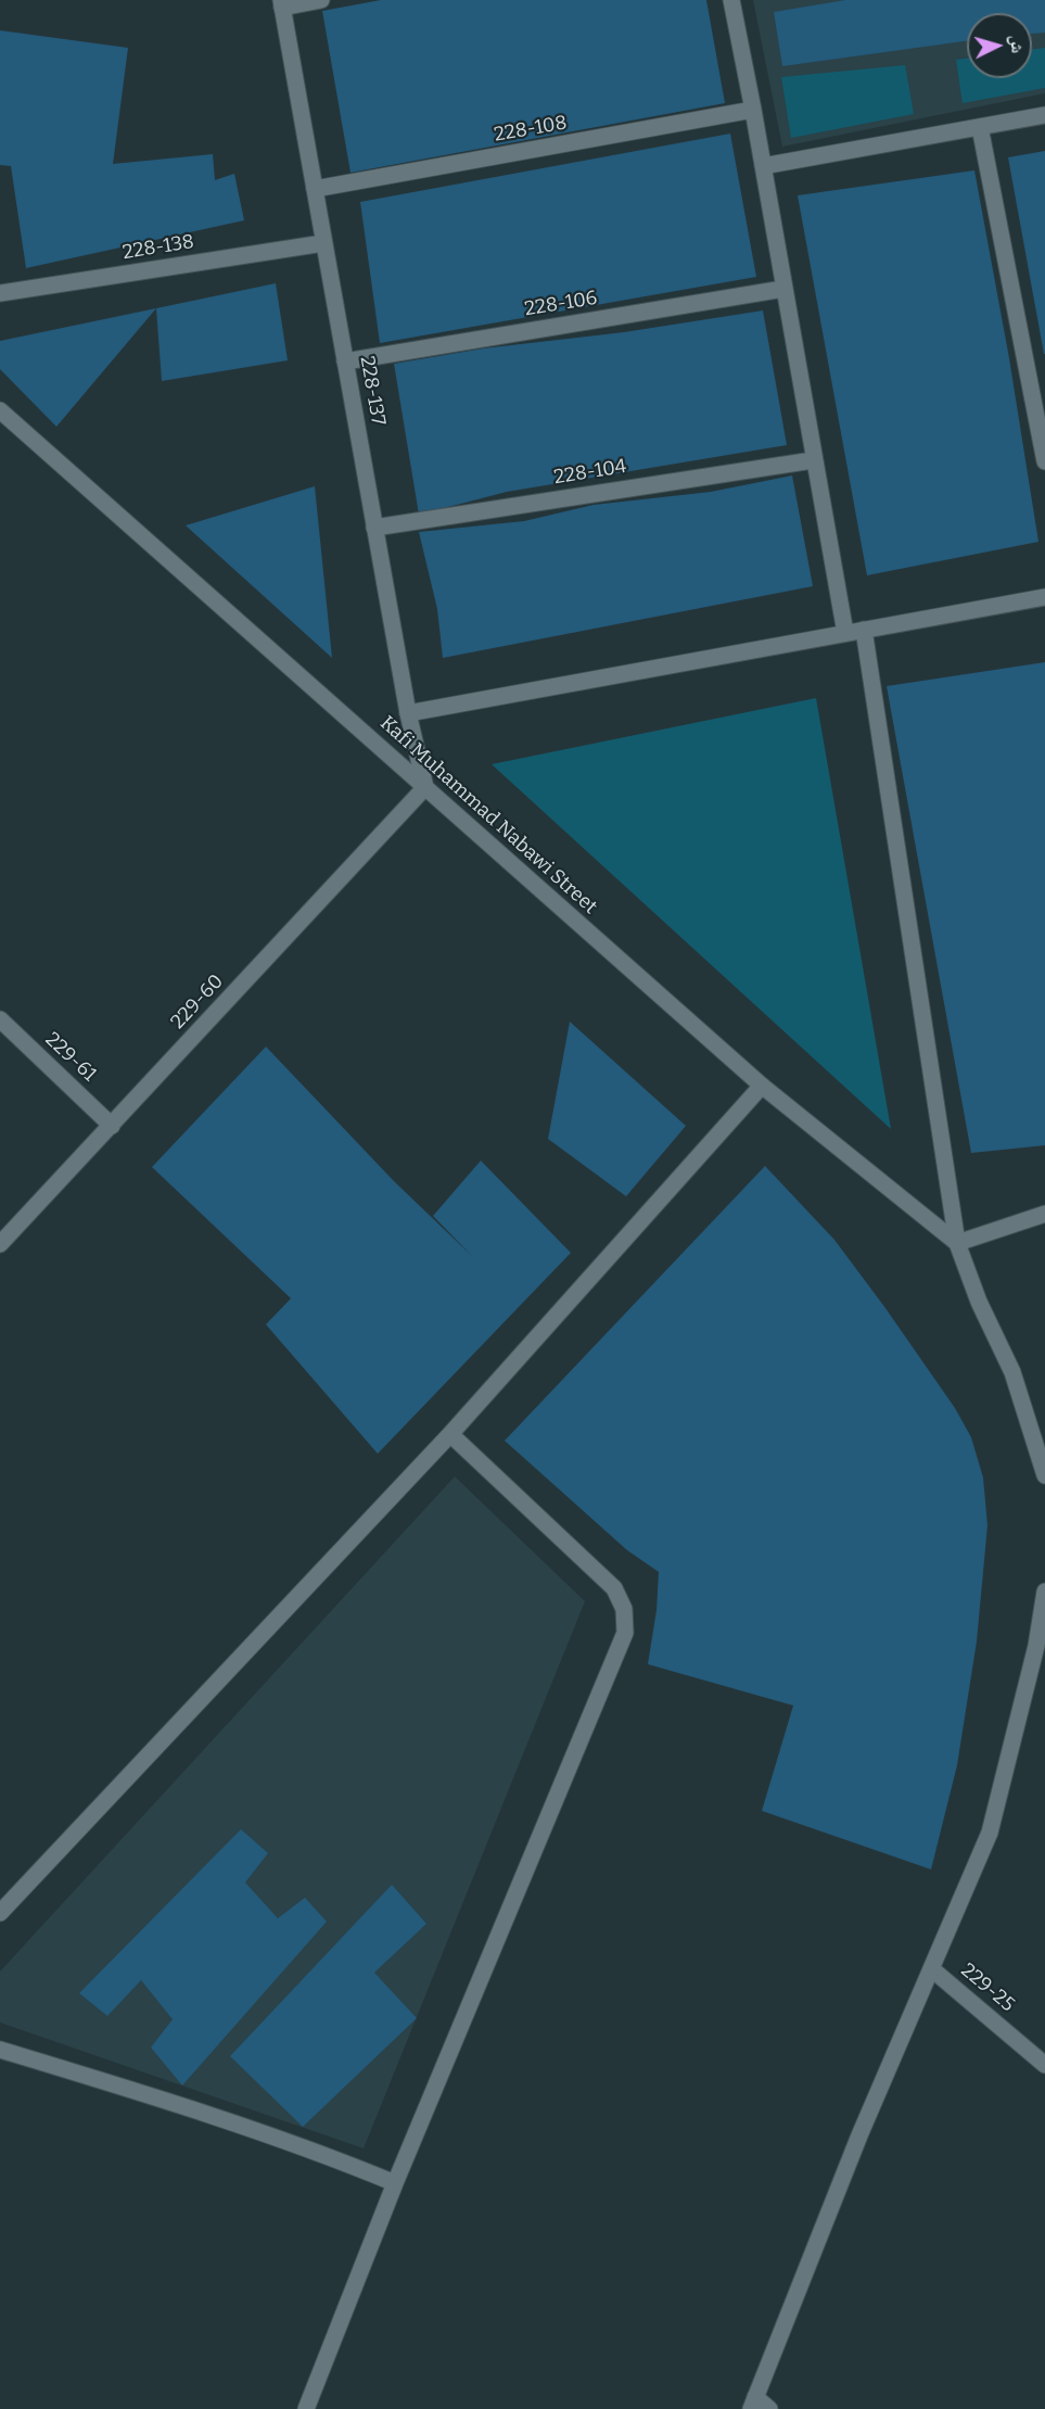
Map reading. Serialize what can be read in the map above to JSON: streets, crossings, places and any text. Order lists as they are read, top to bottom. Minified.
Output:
{"streets":{"street":["228-108","228-138","228-106","228-137","228-104","Kafi Muhammad Nabawi Street","229-60","229-61","229-25"]},"crossings":[["228-108","228-137"],["228-138","228-137"],["228-106","228-137"],["228-137","228-104"],["228-137","Kafi Muhammad Nabawi Street"],["228-137","229-60"],["Kafi Muhammad Nabawi Street","229-60"],["229-60","229-61"]],"north":"right"}
